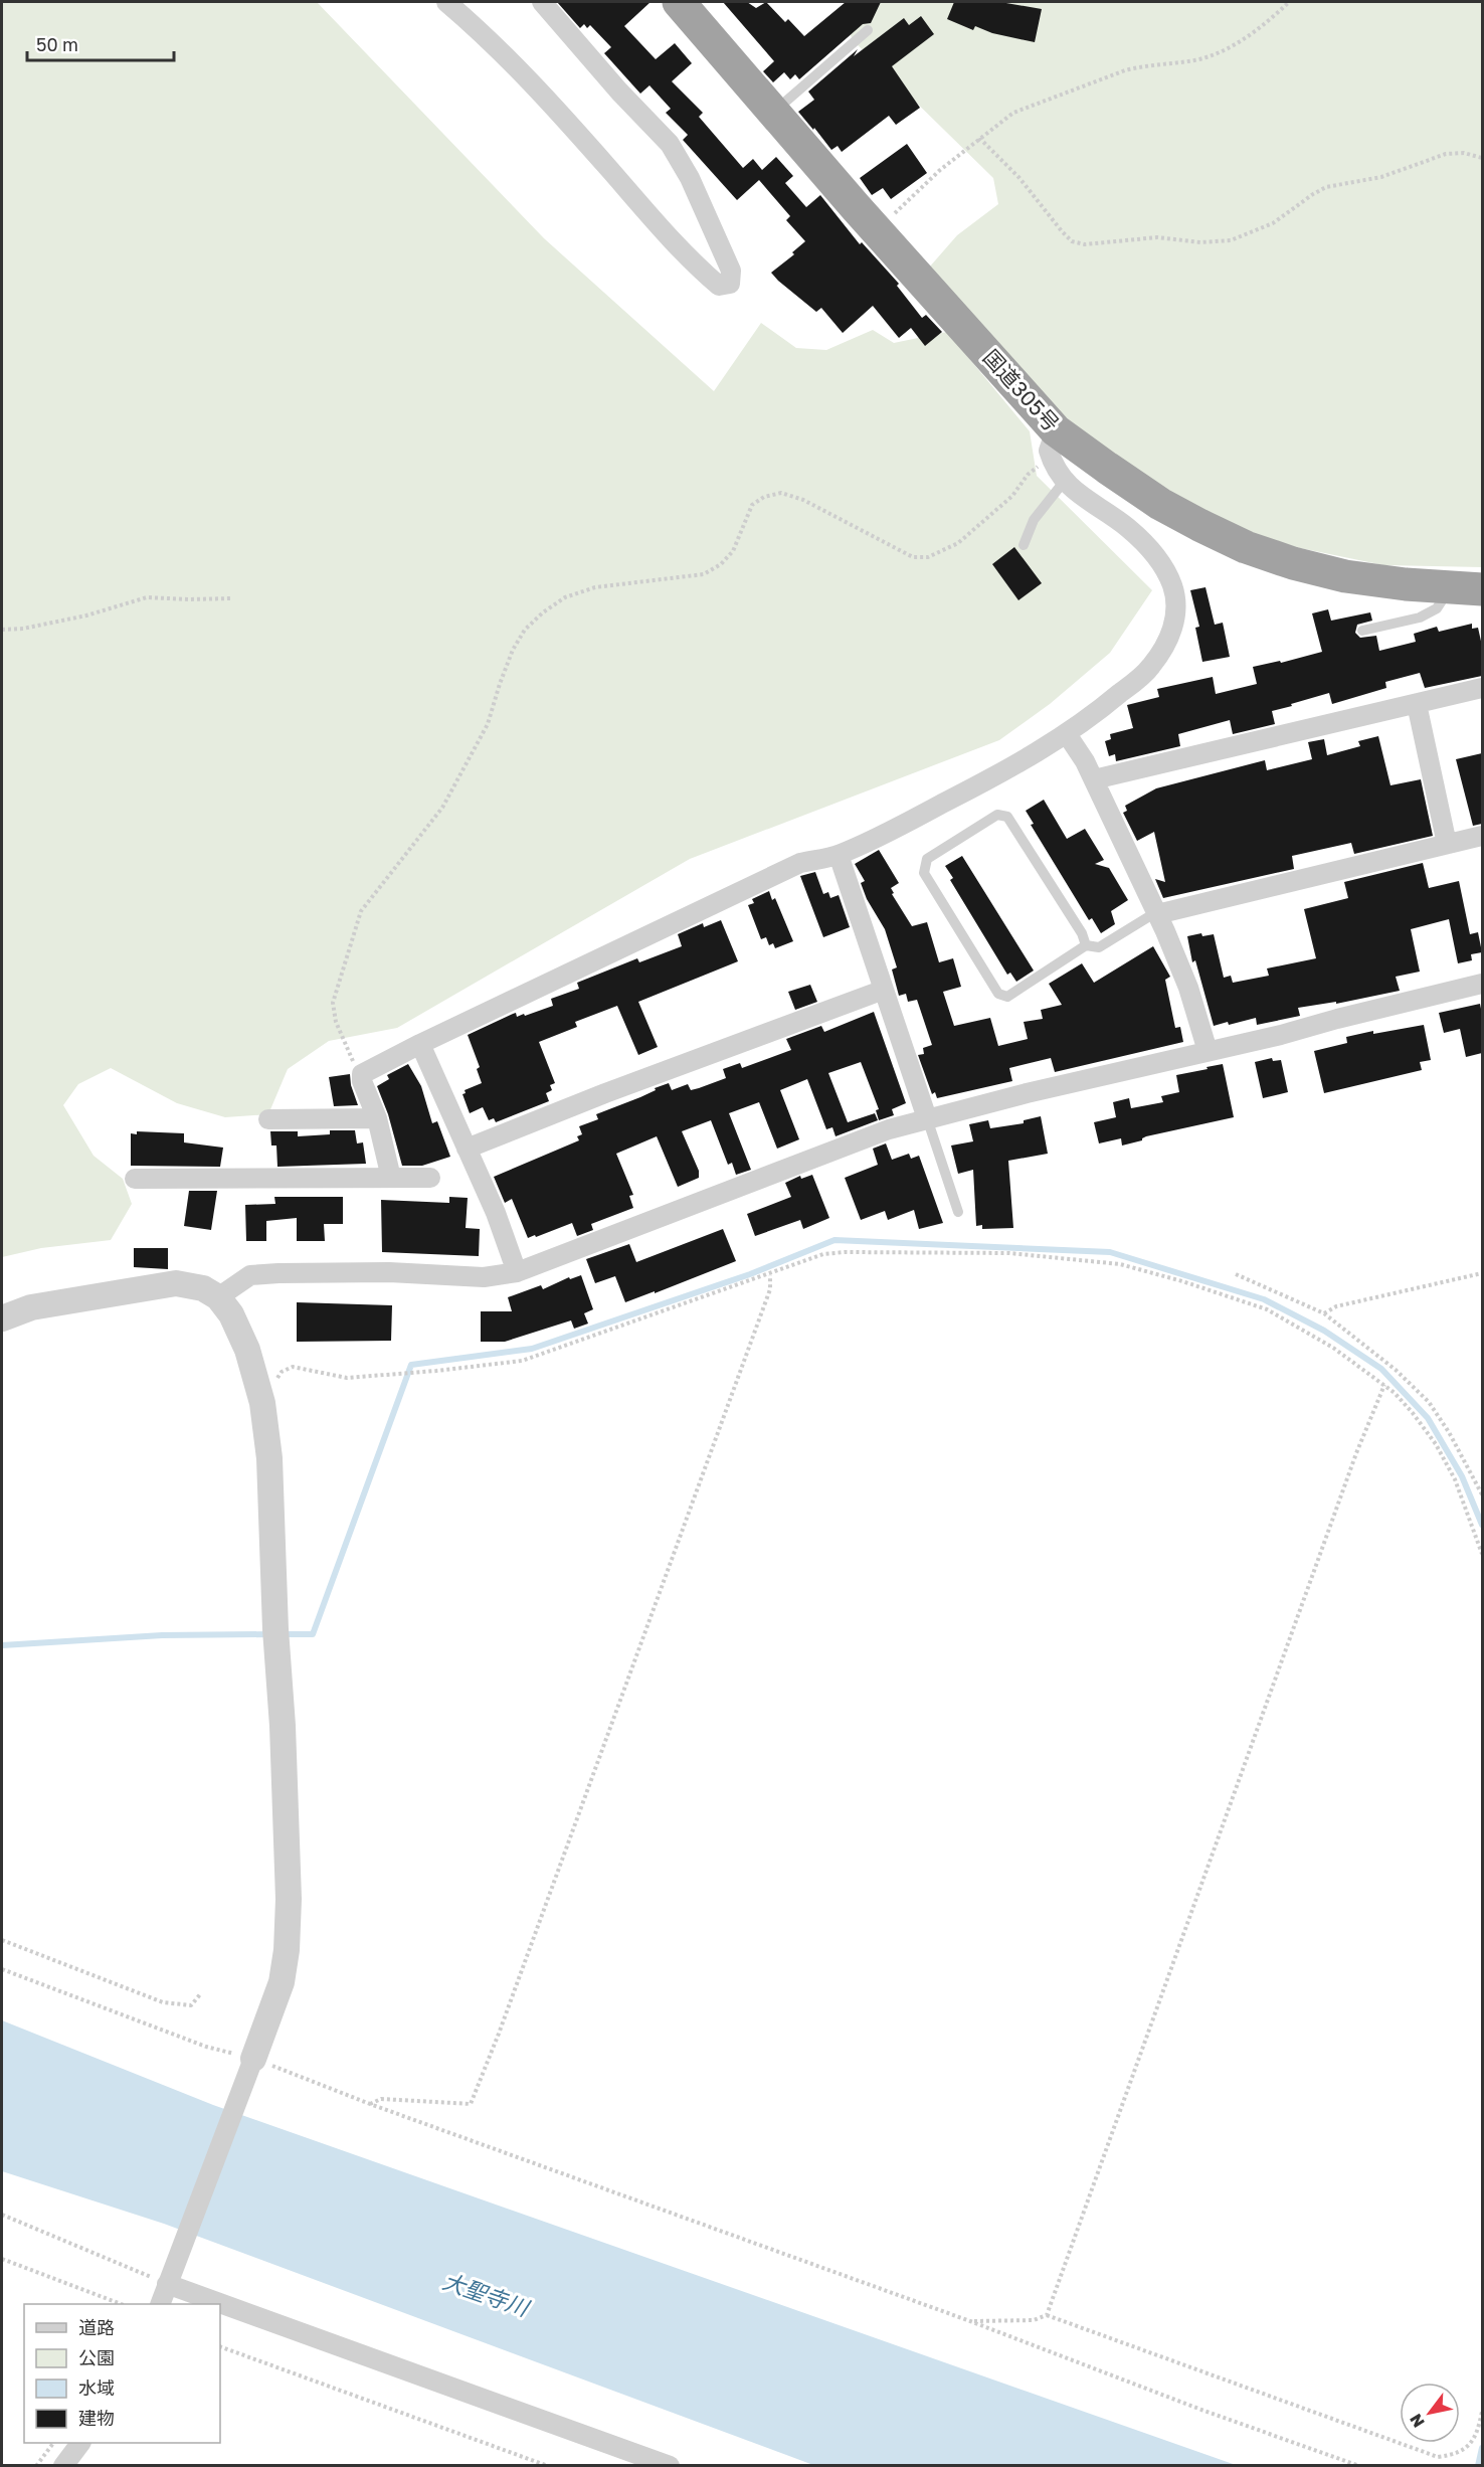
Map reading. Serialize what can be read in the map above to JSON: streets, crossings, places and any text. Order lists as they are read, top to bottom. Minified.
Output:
{"streets":{"highway":["国道305号"]},"water":["大聖寺川"],"legend":["道路","公園","水域","建物"],"scale_bar":"50 m","north":"bottom left"}
